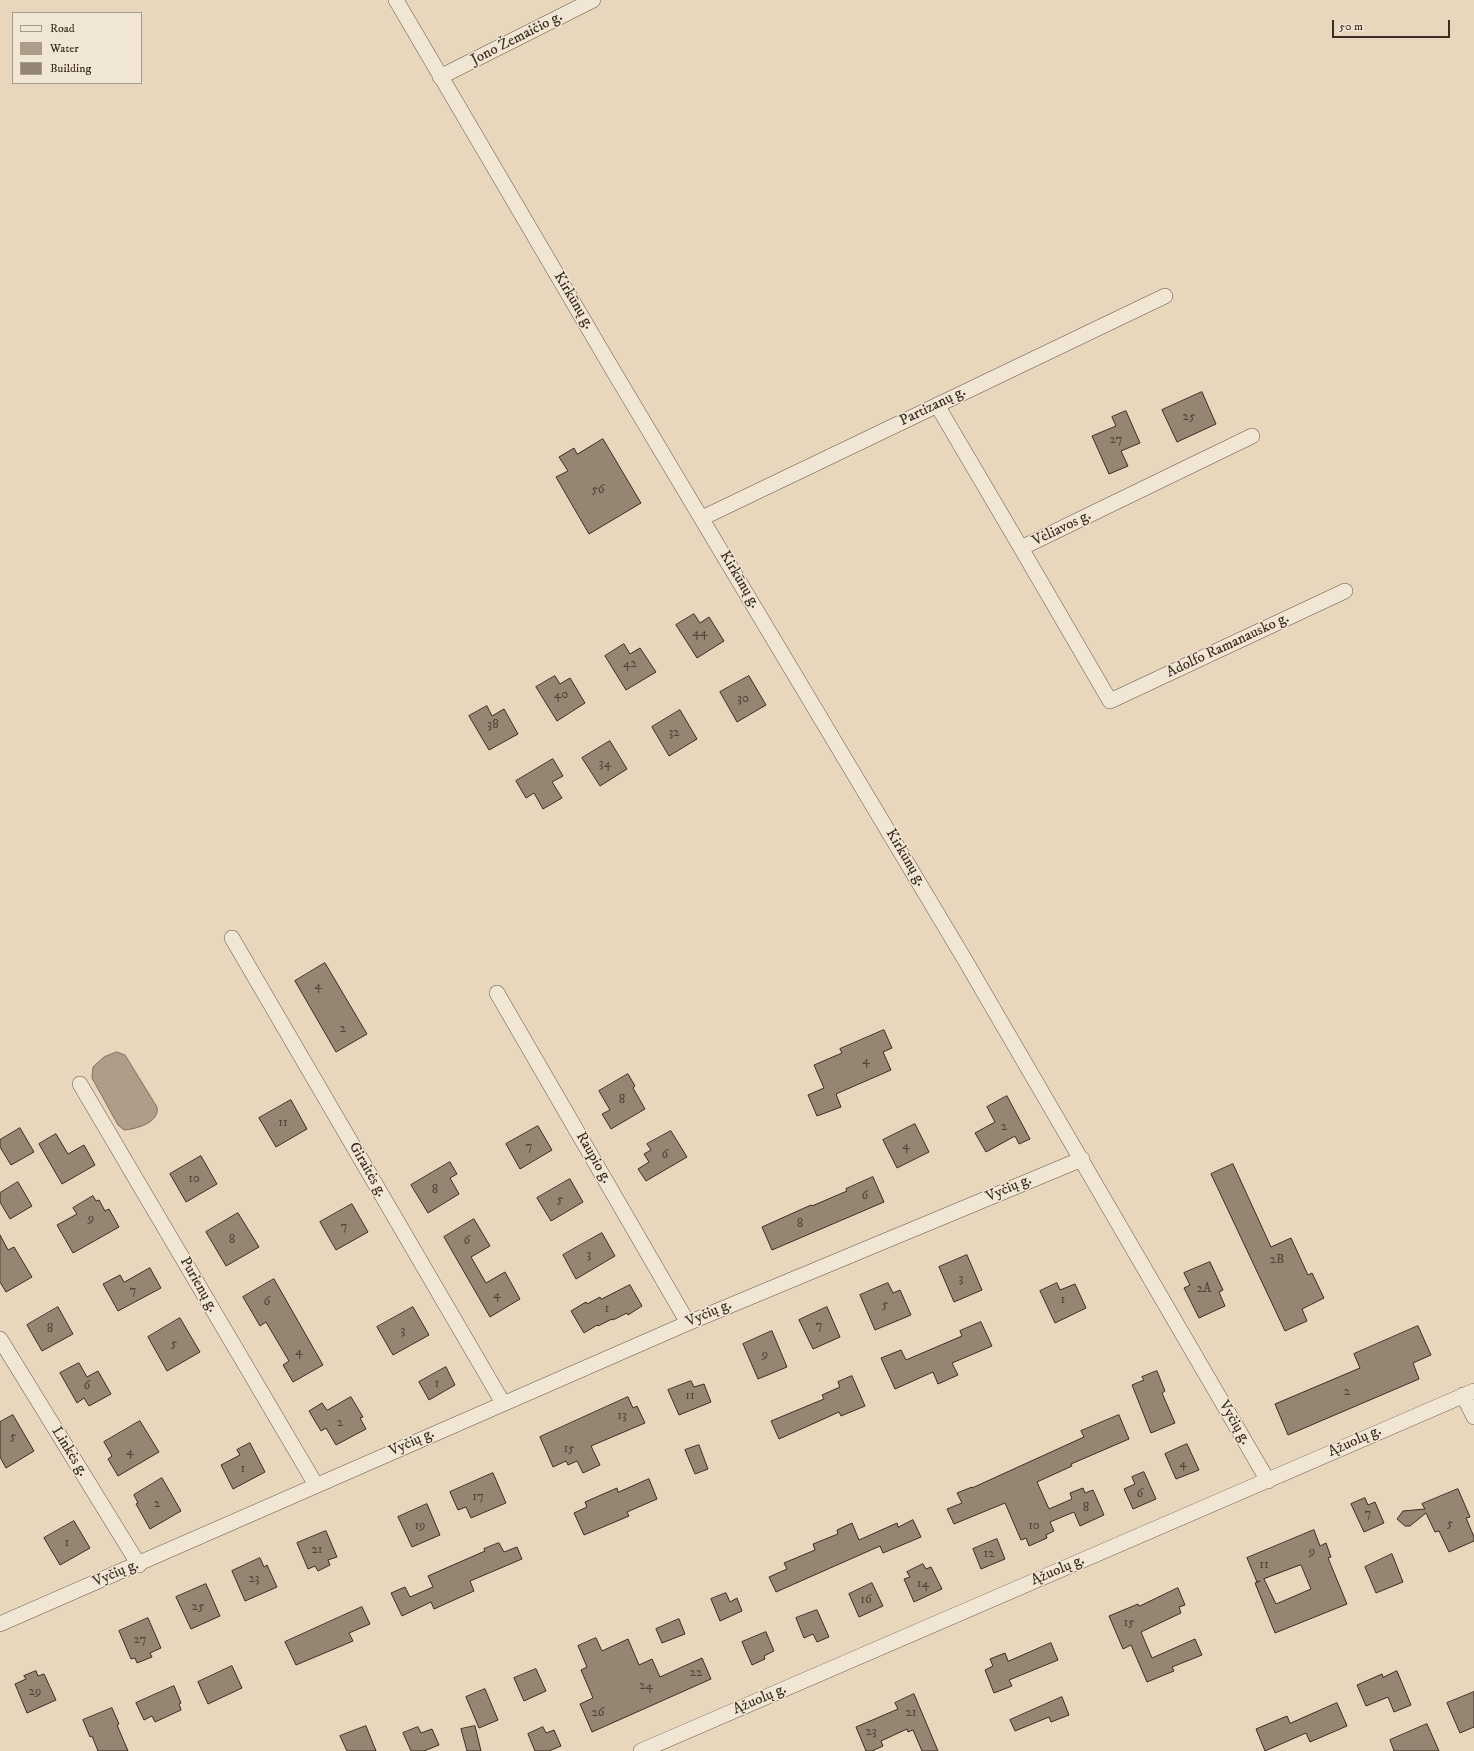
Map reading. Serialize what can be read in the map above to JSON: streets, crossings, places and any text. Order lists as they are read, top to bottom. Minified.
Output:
{"streets":{"street":["Jono Žemaičio g.","Kirkūnų g.","Partizanų g.","Vėliavos g.","Adolfo Ramanausko g.","Raupio g.","Giraitės g.","Vyčių g.","Purienų g.","Ąžuolų g.","Linkės g."]},"crossings":[["Jono Žemaičio g.","Kirkūnų g."],["Kirkūnų g.","Partizanų g."],["Kirkūnų g.","Vyčių g."],["Partizanų g.","Vėliavos g."],["Vėliavos g.","Adolfo Ramanausko g."],["Raupio g.","Vyčių g."],["Giraitės g.","Vyčių g."],["Vyčių g.","Purienų g."],["Vyčių g.","Ąžuolų g."],["Vyčių g.","Linkės g."]],"house_numbers":["25","27","56","44","42","40","30","38","32","34","4","2","4","8","11","2","4","7","6","10","8","6","5","9","8","7","8","6","3","2B","3","2A","7","4","1","6","5","1","7","8","3","5","4","9","1","6","2","11","13","2","5","15","4","4","1","6","17","2","8","7","5","19","10","1","21","9","12","11","23","14","16","25","15","27","22","24","29","26","21","23"],"legend":["Road","Water","Building"],"scale_bar":"50 m"}
